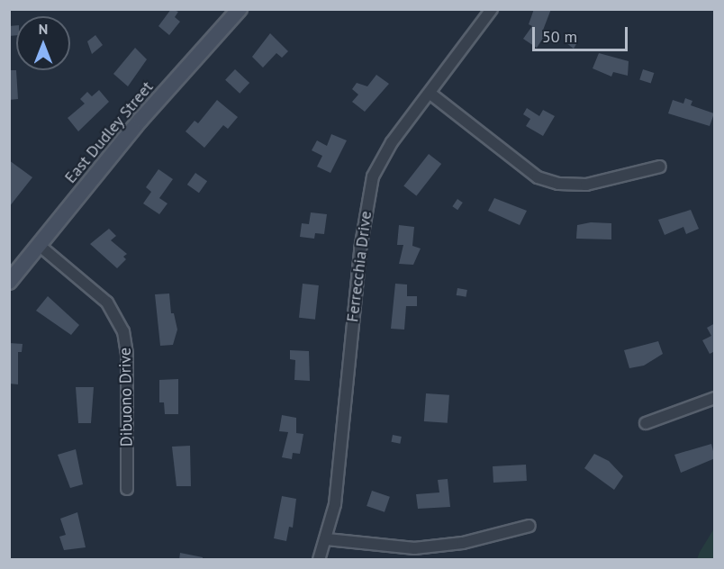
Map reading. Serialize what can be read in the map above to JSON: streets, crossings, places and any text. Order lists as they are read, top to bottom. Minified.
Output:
{"streets":{"street":["East Dudley Street","Ferrecchia Drive","Dibuono Drive"]},"crossings":[["East Dudley Street","Dibuono Drive"]],"scale_bar":"50 m","north":"top"}
